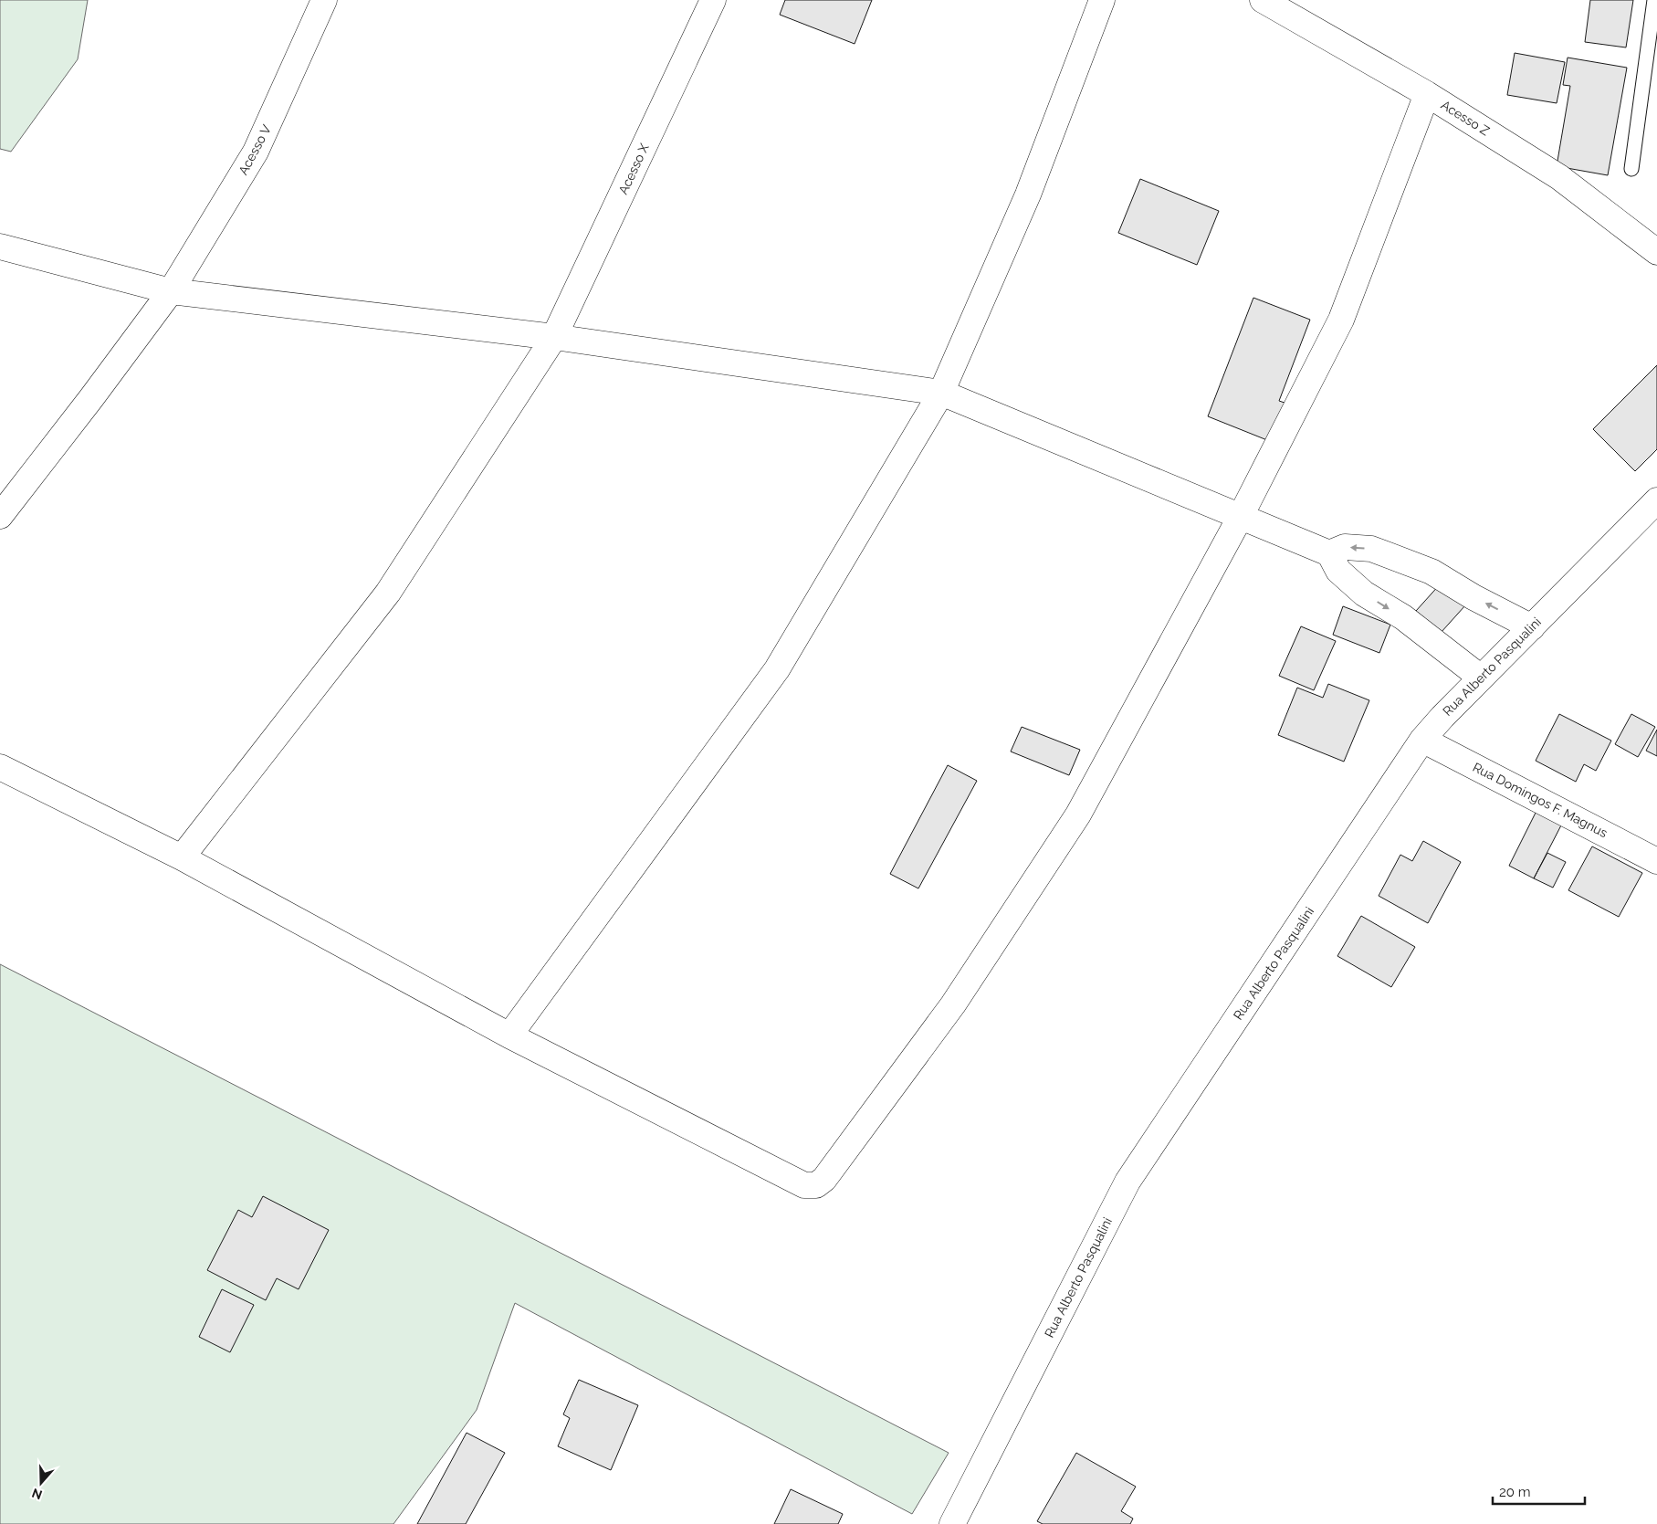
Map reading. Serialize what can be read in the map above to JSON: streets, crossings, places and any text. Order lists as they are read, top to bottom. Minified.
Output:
{"streets":{"street":["Acesso Z","Acesso V","Acesso X","Rua Alberto Pasqualini","Rua Domingos F. Magnus"]},"crossings":[["Rua Alberto Pasqualini","Rua Domingos F. Magnus"]],"scale_bar":"20 m","north":"bottom"}
